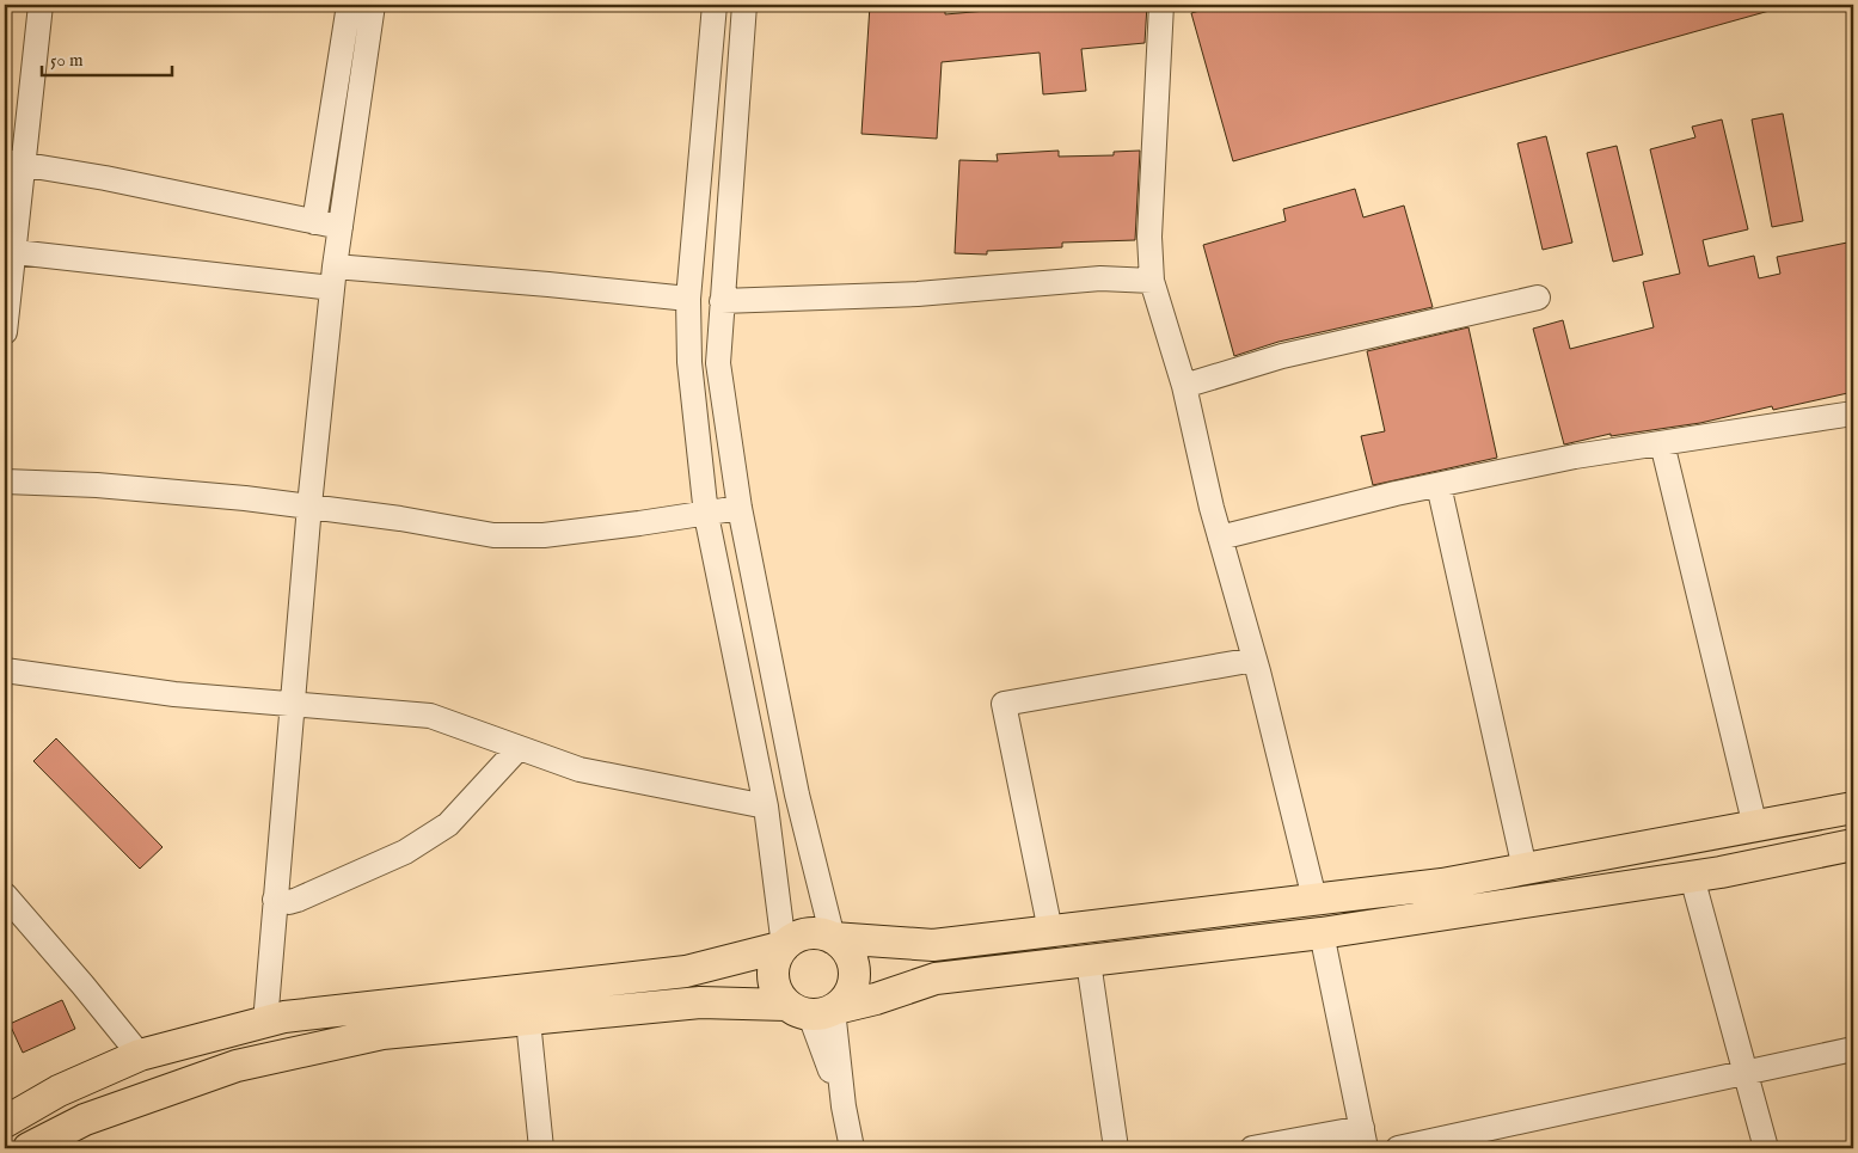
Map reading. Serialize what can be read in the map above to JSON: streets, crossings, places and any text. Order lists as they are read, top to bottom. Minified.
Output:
{"scale_bar":"50 m"}
